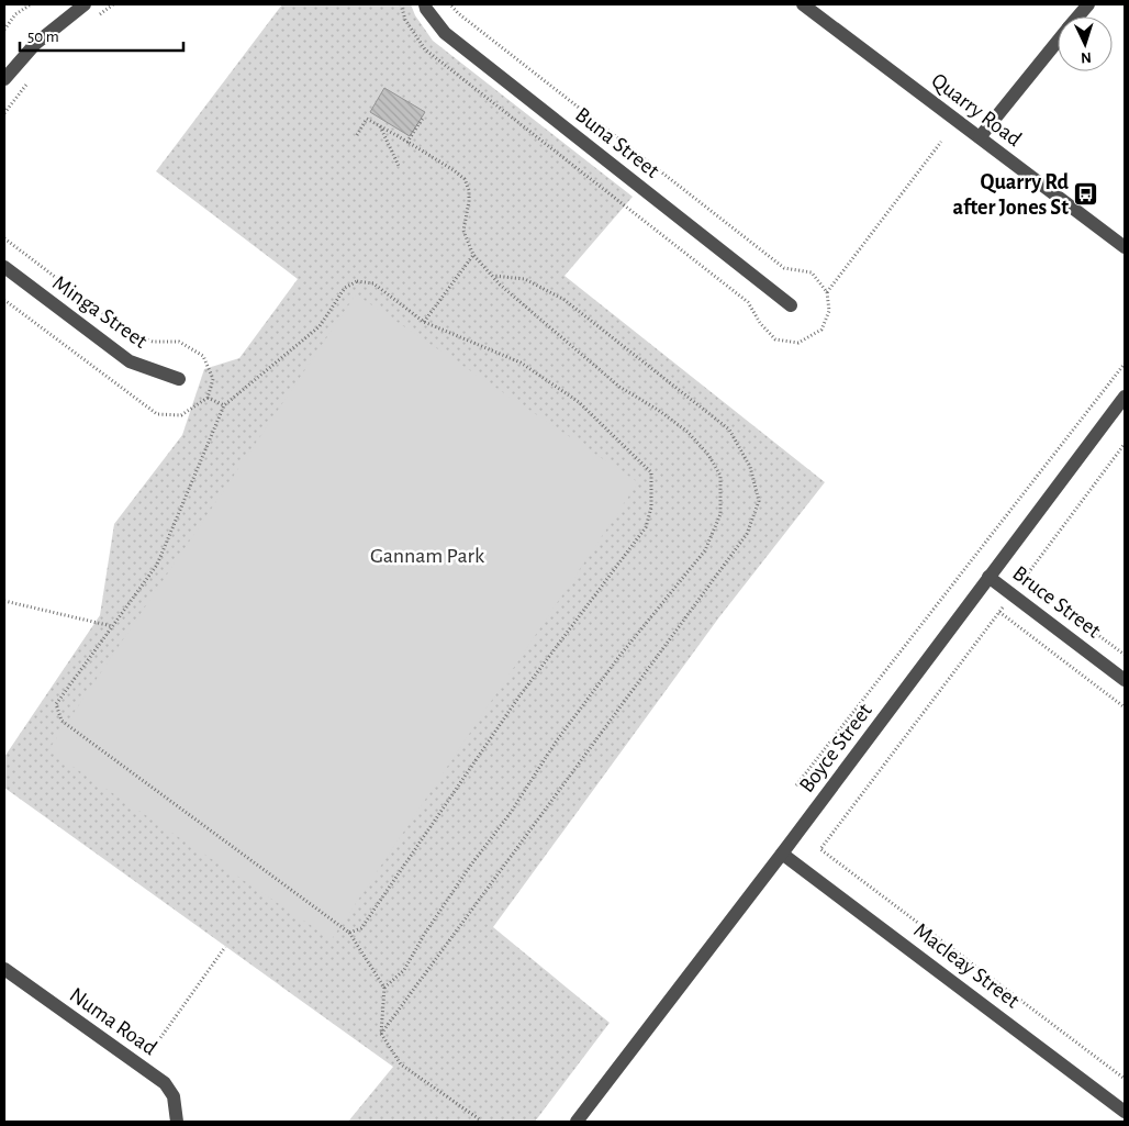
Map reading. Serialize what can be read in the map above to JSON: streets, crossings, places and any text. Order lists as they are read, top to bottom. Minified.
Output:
{"streets":{"street":["Quarry Road","Buna Street","Minga Street","Bruce Street","Boyce Street","Macleay Street","Numa Road"]},"crossings":[["Bruce Street","Boyce Street"],["Boyce Street","Macleay Street"]],"parks":["Gannam Park"],"places":{"bus stop":["Quarry Rd after Jones St"]},"scale_bar":"50 m","north":"bottom"}
